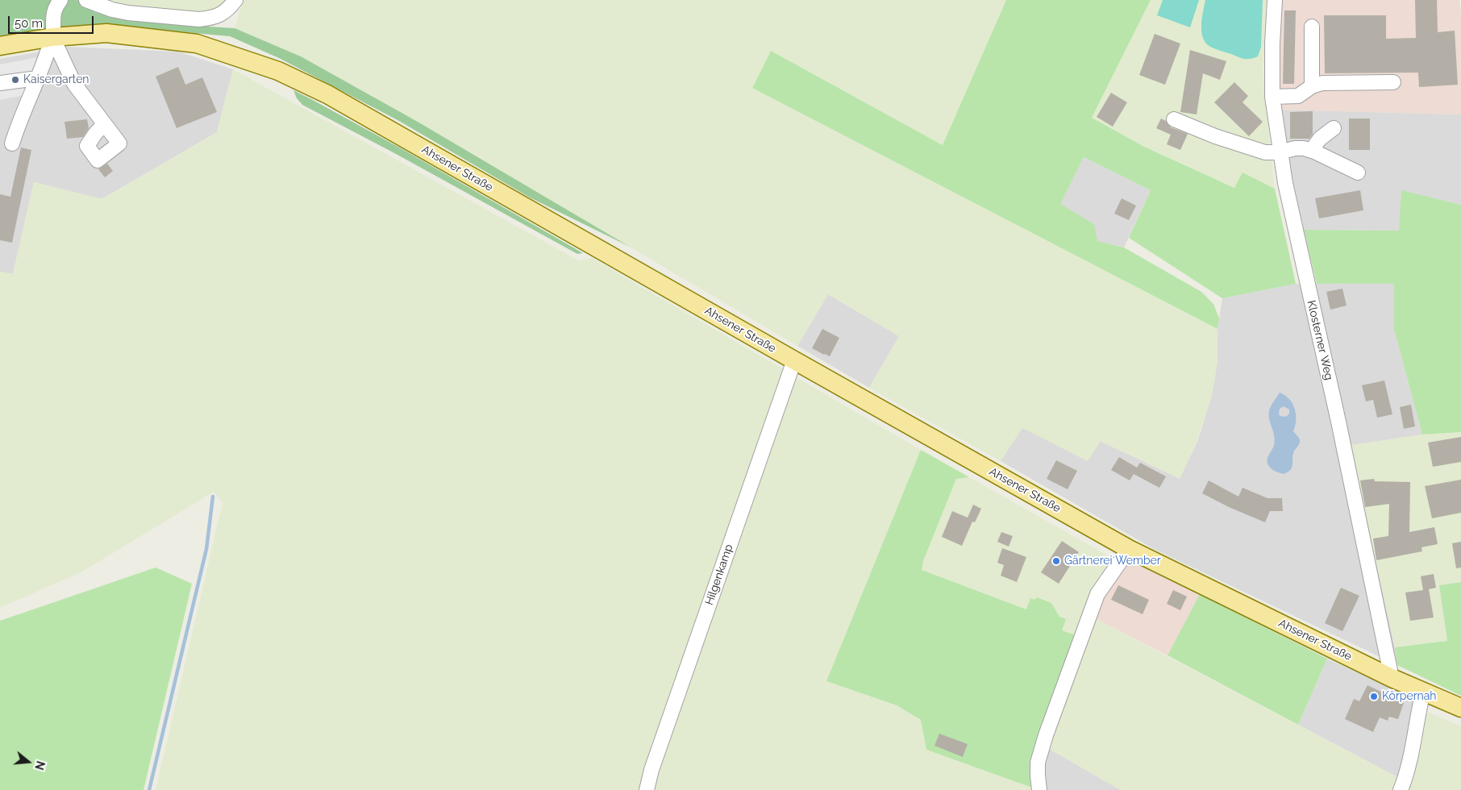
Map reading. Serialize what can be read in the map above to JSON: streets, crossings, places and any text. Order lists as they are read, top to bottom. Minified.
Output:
{"streets":{"main road":["Ahsener Straße"],"street":["Klosterner Weg","Hilgenkamp"]},"crossings":[["Ahsener Straße","Klosterner Weg"],["Ahsener Straße","Hilgenkamp"]],"places":["Kaisergarten","Gärtnerei Wember","Körpernah"],"scale_bar":"50 m","north":"right"}
